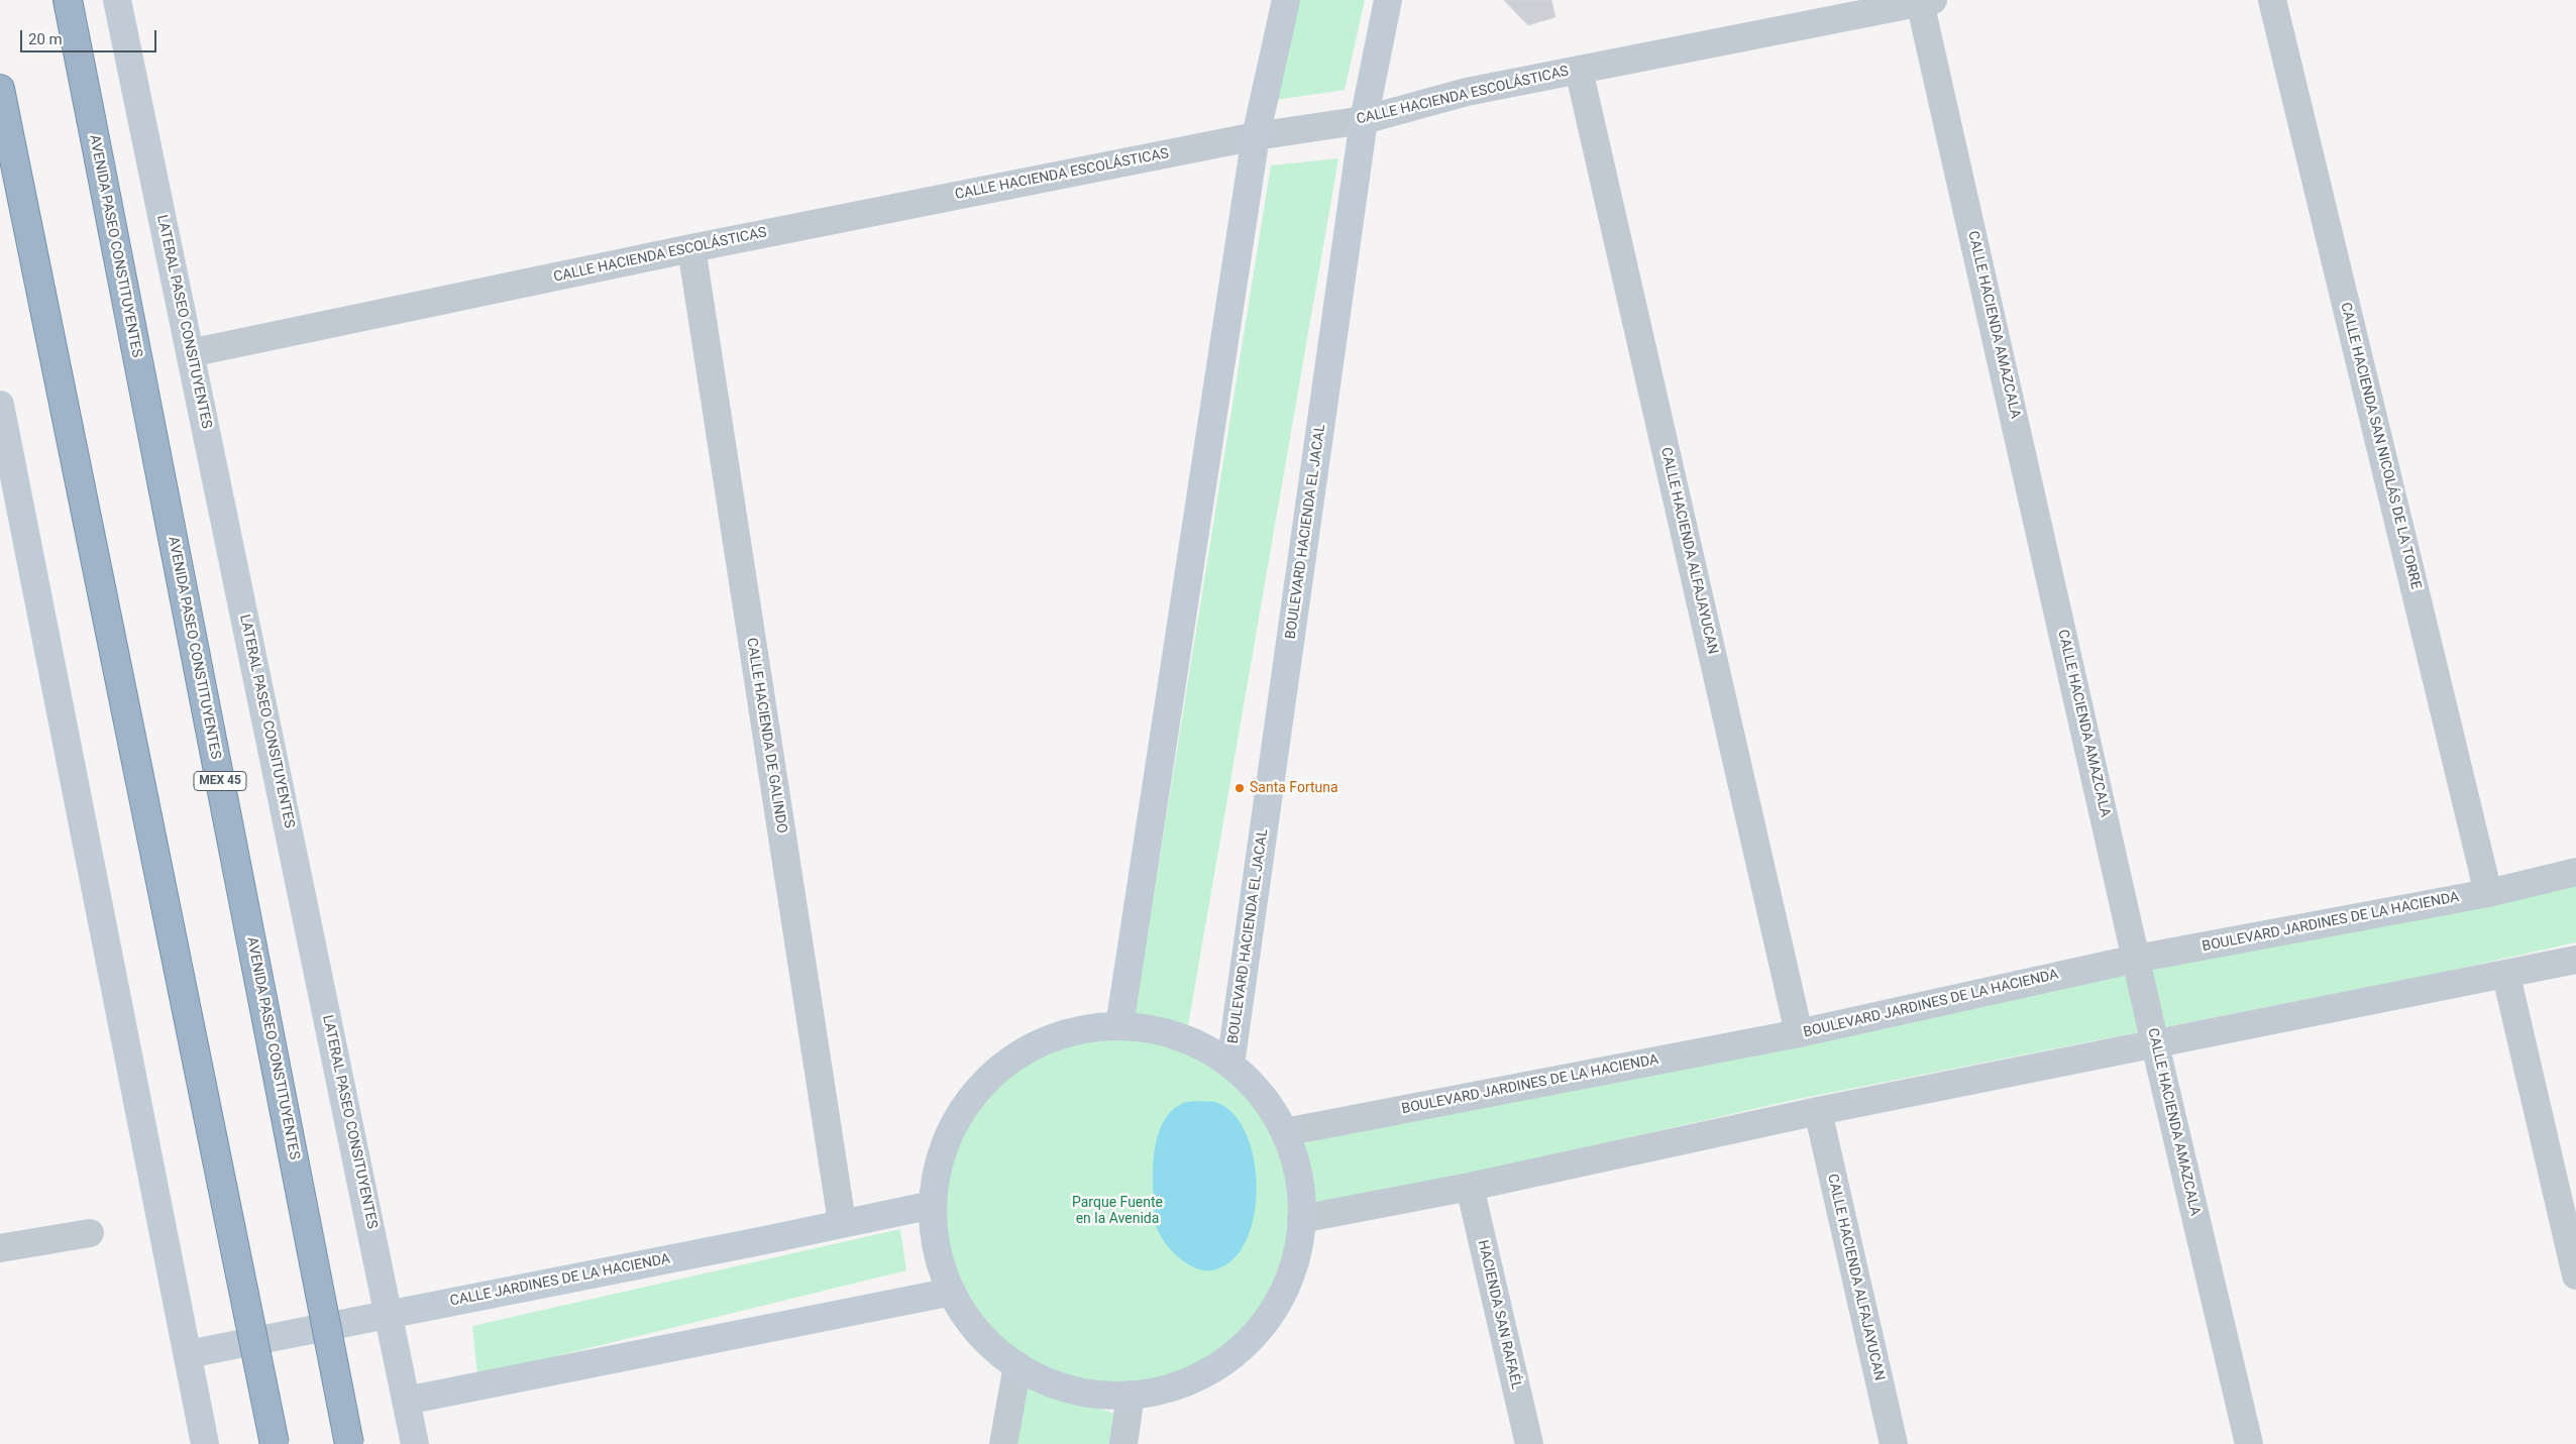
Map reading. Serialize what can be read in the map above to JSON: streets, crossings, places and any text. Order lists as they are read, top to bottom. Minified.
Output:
{"streets":{"highway":["AVENIDA PASEO CONSTITUYENTES","MEX 45"],"main road":["LATERAL PASEO CONSITUYENTES","BOULEVARD HACIENDA EL JACAL","CALLE JARDINES DE LA HACIENDA"],"street":["CALLE HACIENDA ESCOLÁSTICAS","CALLE HACIENDA AMAZCALA","CALLE HACIENDA SAN NICOLÁS DE LA TORRE","CALLE HACIENDA ALFAJAYUCAN","CALLE HACIENDA DE GALINDO","BOULEVARD JARDINES DE LA HACIENDA","HACIENDA SAN RAFAÉL"]},"crossings":[["CALLE HACIENDA ESCOLÁSTICAS","LATERAL PASEO CONSITUYENTES"],["CALLE HACIENDA ESCOLÁSTICAS","CALLE HACIENDA AMAZCALA"],["CALLE HACIENDA ESCOLÁSTICAS","BOULEVARD HACIENDA EL JACAL"],["CALLE HACIENDA ESCOLÁSTICAS","CALLE HACIENDA ALFAJAYUCAN"],["CALLE HACIENDA ESCOLÁSTICAS","CALLE HACIENDA DE GALINDO"],["LATERAL PASEO CONSITUYENTES","CALLE JARDINES DE LA HACIENDA"],["CALLE HACIENDA AMAZCALA","BOULEVARD JARDINES DE LA HACIENDA"],["CALLE HACIENDA SAN NICOLÁS DE LA TORRE","BOULEVARD JARDINES DE LA HACIENDA"],["CALLE HACIENDA ALFAJAYUCAN","BOULEVARD JARDINES DE LA HACIENDA"],["CALLE HACIENDA DE GALINDO","CALLE JARDINES DE LA HACIENDA"]],"parks":["Parque Fuente en la Avenida"],"places":["Santa Fortuna"],"scale_bar":"20 m"}
